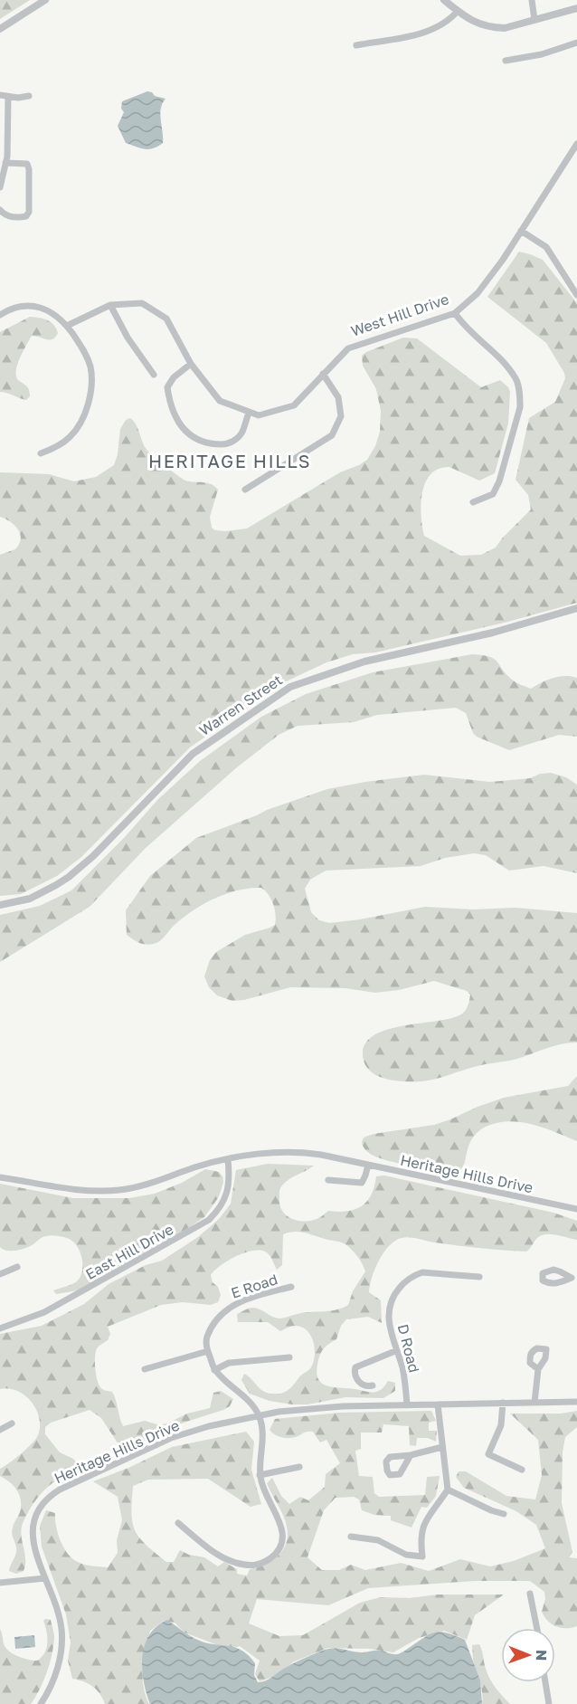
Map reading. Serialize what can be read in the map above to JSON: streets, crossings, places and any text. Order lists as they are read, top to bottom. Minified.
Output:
{"streets":{"street":["West Hill Drive","Warren Street","Heritage Hills Drive","East Hill Drive","E Road","D Road"]},"crossings":[["Heritage Hills Drive","East Hill Drive"],["Heritage Hills Drive","D Road"]],"districts":["HERITAGE HILLS"],"north":"right"}
